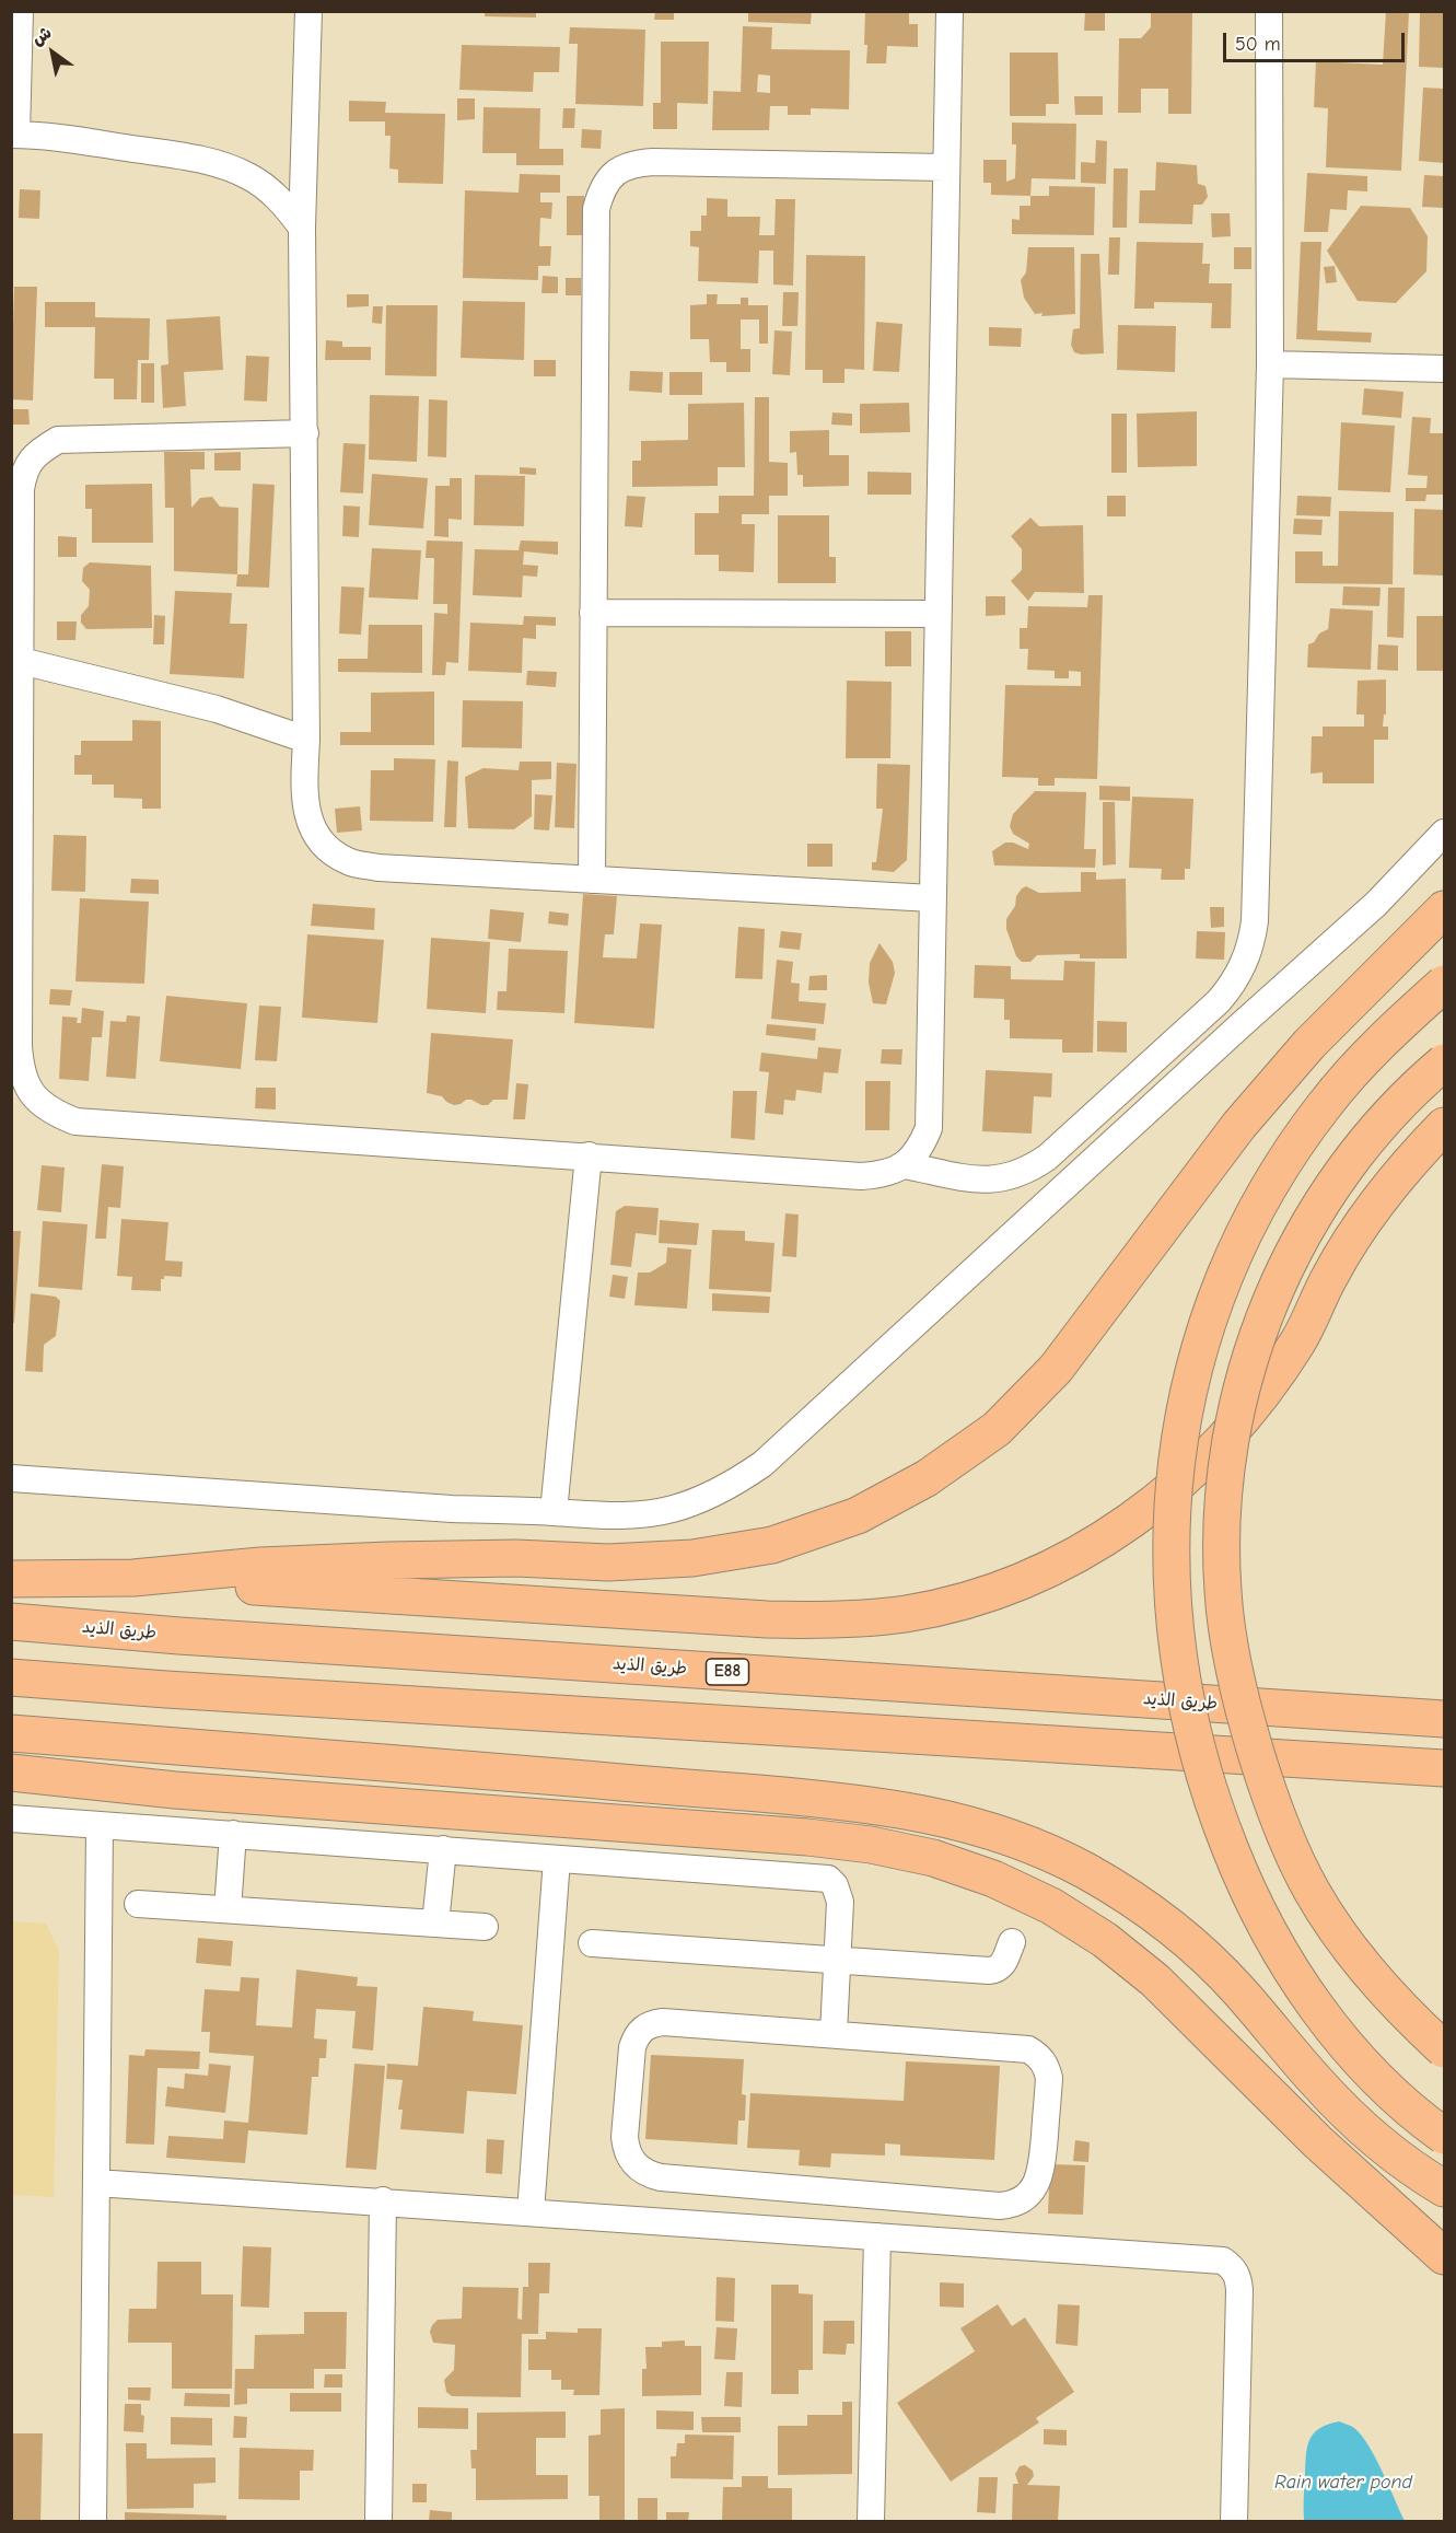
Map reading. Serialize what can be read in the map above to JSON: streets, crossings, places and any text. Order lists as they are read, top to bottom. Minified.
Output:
{"streets":{"highway":["طريق الذيد","E88"]},"water":["Rain water pond"],"scale_bar":"50 m","north":"top left"}
